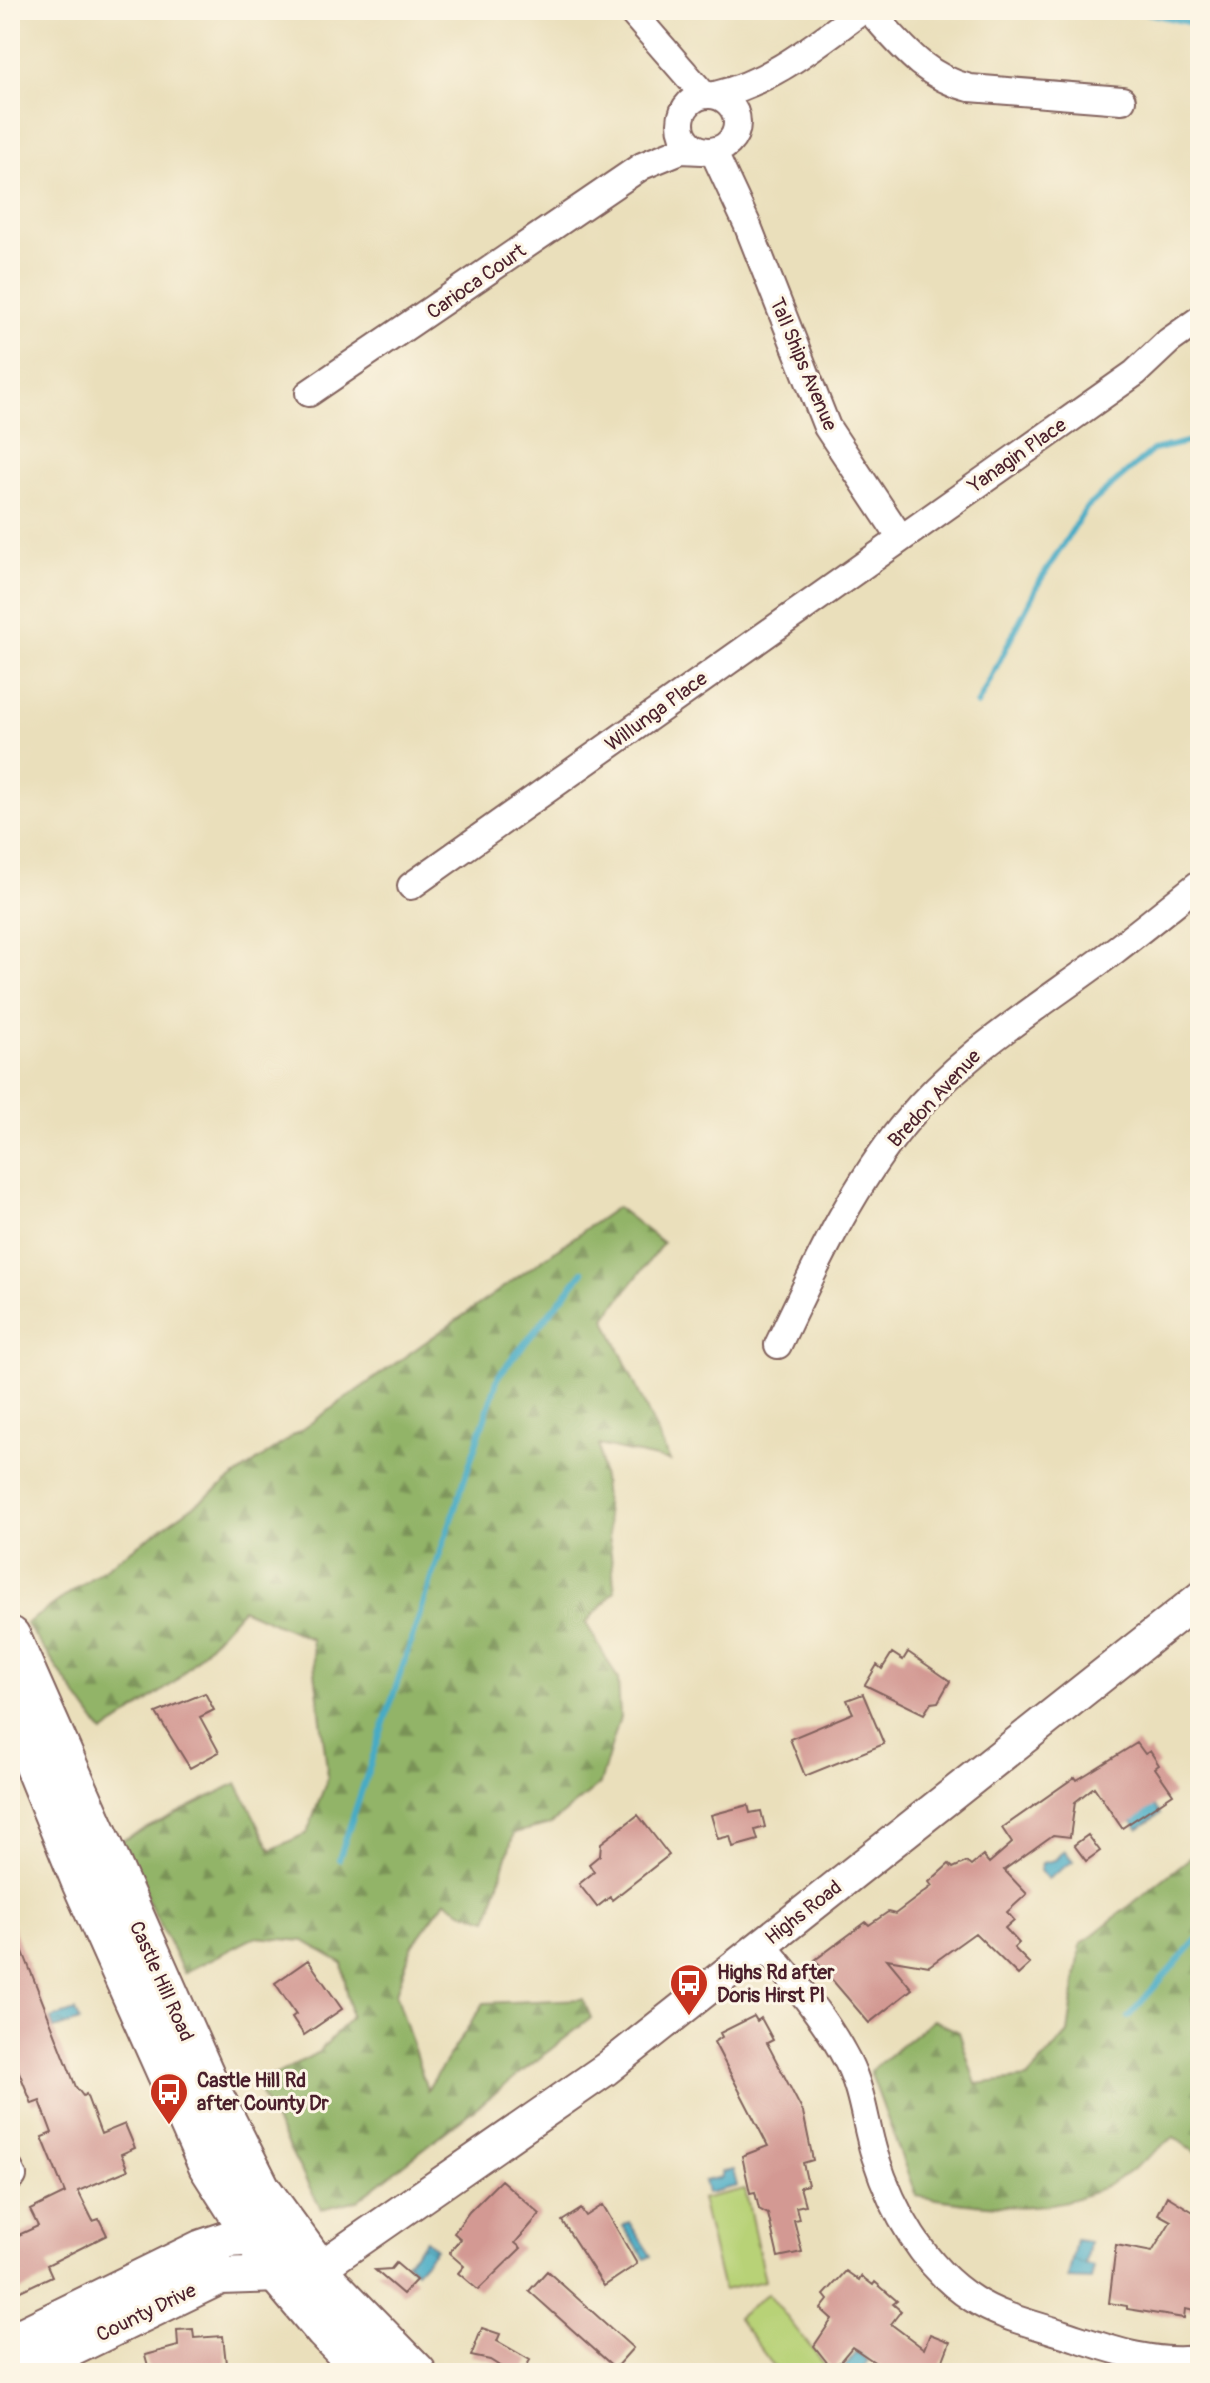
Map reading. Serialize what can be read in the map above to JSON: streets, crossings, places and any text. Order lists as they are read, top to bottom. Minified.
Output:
{"streets":{"main road":["Castle Hill Road","County Drive"],"street":["Carioca Court","Tall Ships Avenue","Yanagin Place","Willunga Place","Bredon Avenue","Highs Road"]},"crossings":[["Carioca Court","Tall Ships Avenue"],["Tall Ships Avenue","Yanagin Place"],["Tall Ships Avenue","Willunga Place"],["Yanagin Place","Willunga Place"],["Highs Road","Castle Hill Road"],["Castle Hill Road","County Drive"]],"places":{"bus stop":["Highs Rd after Doris Hirst Pl","Castle Hill Rd after County Dr"]}}
